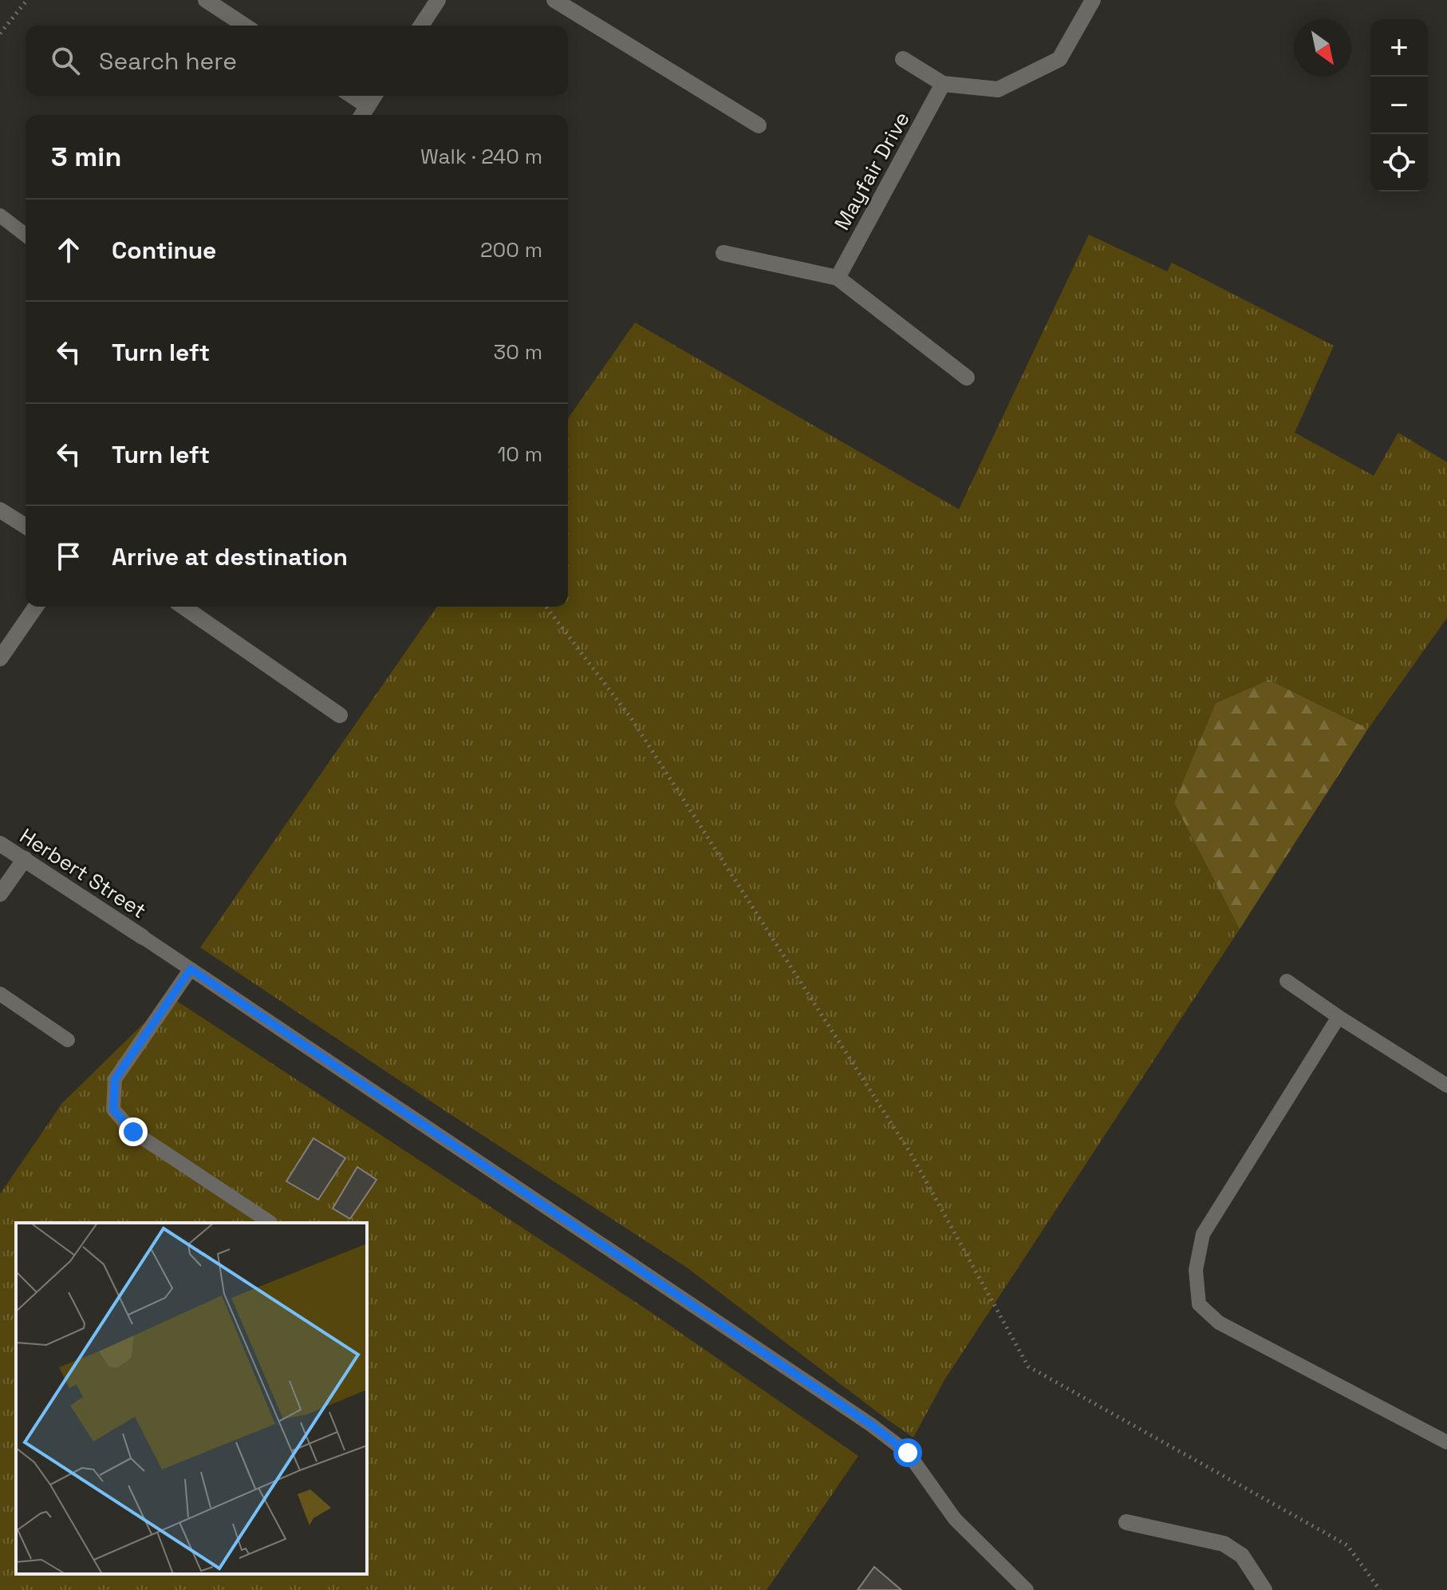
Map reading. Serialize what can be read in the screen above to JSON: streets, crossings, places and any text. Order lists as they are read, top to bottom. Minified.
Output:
{"streets":{"street":["Mayfair Drive","Herbert Street"]},"north":"bottom right","page":{"map_buttons":["+","−"],"search":"Search here","heading":["3 min","Walk · 240 m"],"list":[["Continue","200 m"],["Turn left","30 m"],["Turn left","10 m"],"Arrive at destination"]}}
